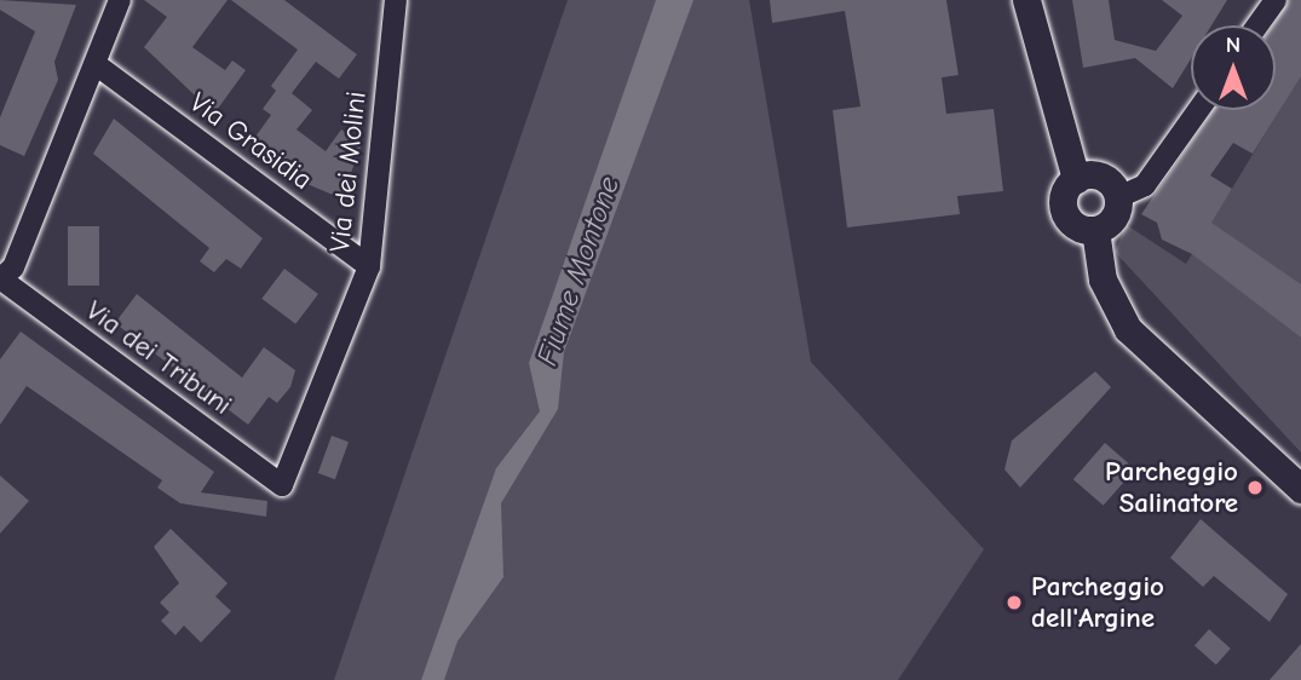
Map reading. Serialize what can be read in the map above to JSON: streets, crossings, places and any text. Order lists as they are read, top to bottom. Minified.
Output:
{"streets":{"street":["Via Grasidia","Via dei Molini","Via dei Tribuni"]},"crossings":[["Via Grasidia","Via dei Molini"],["Via dei Molini","Via dei Tribuni"]],"water":["Fiume Montone"],"places":["Parcheggio Salinatore","Parcheggio dell'Argine"],"north":"top"}
